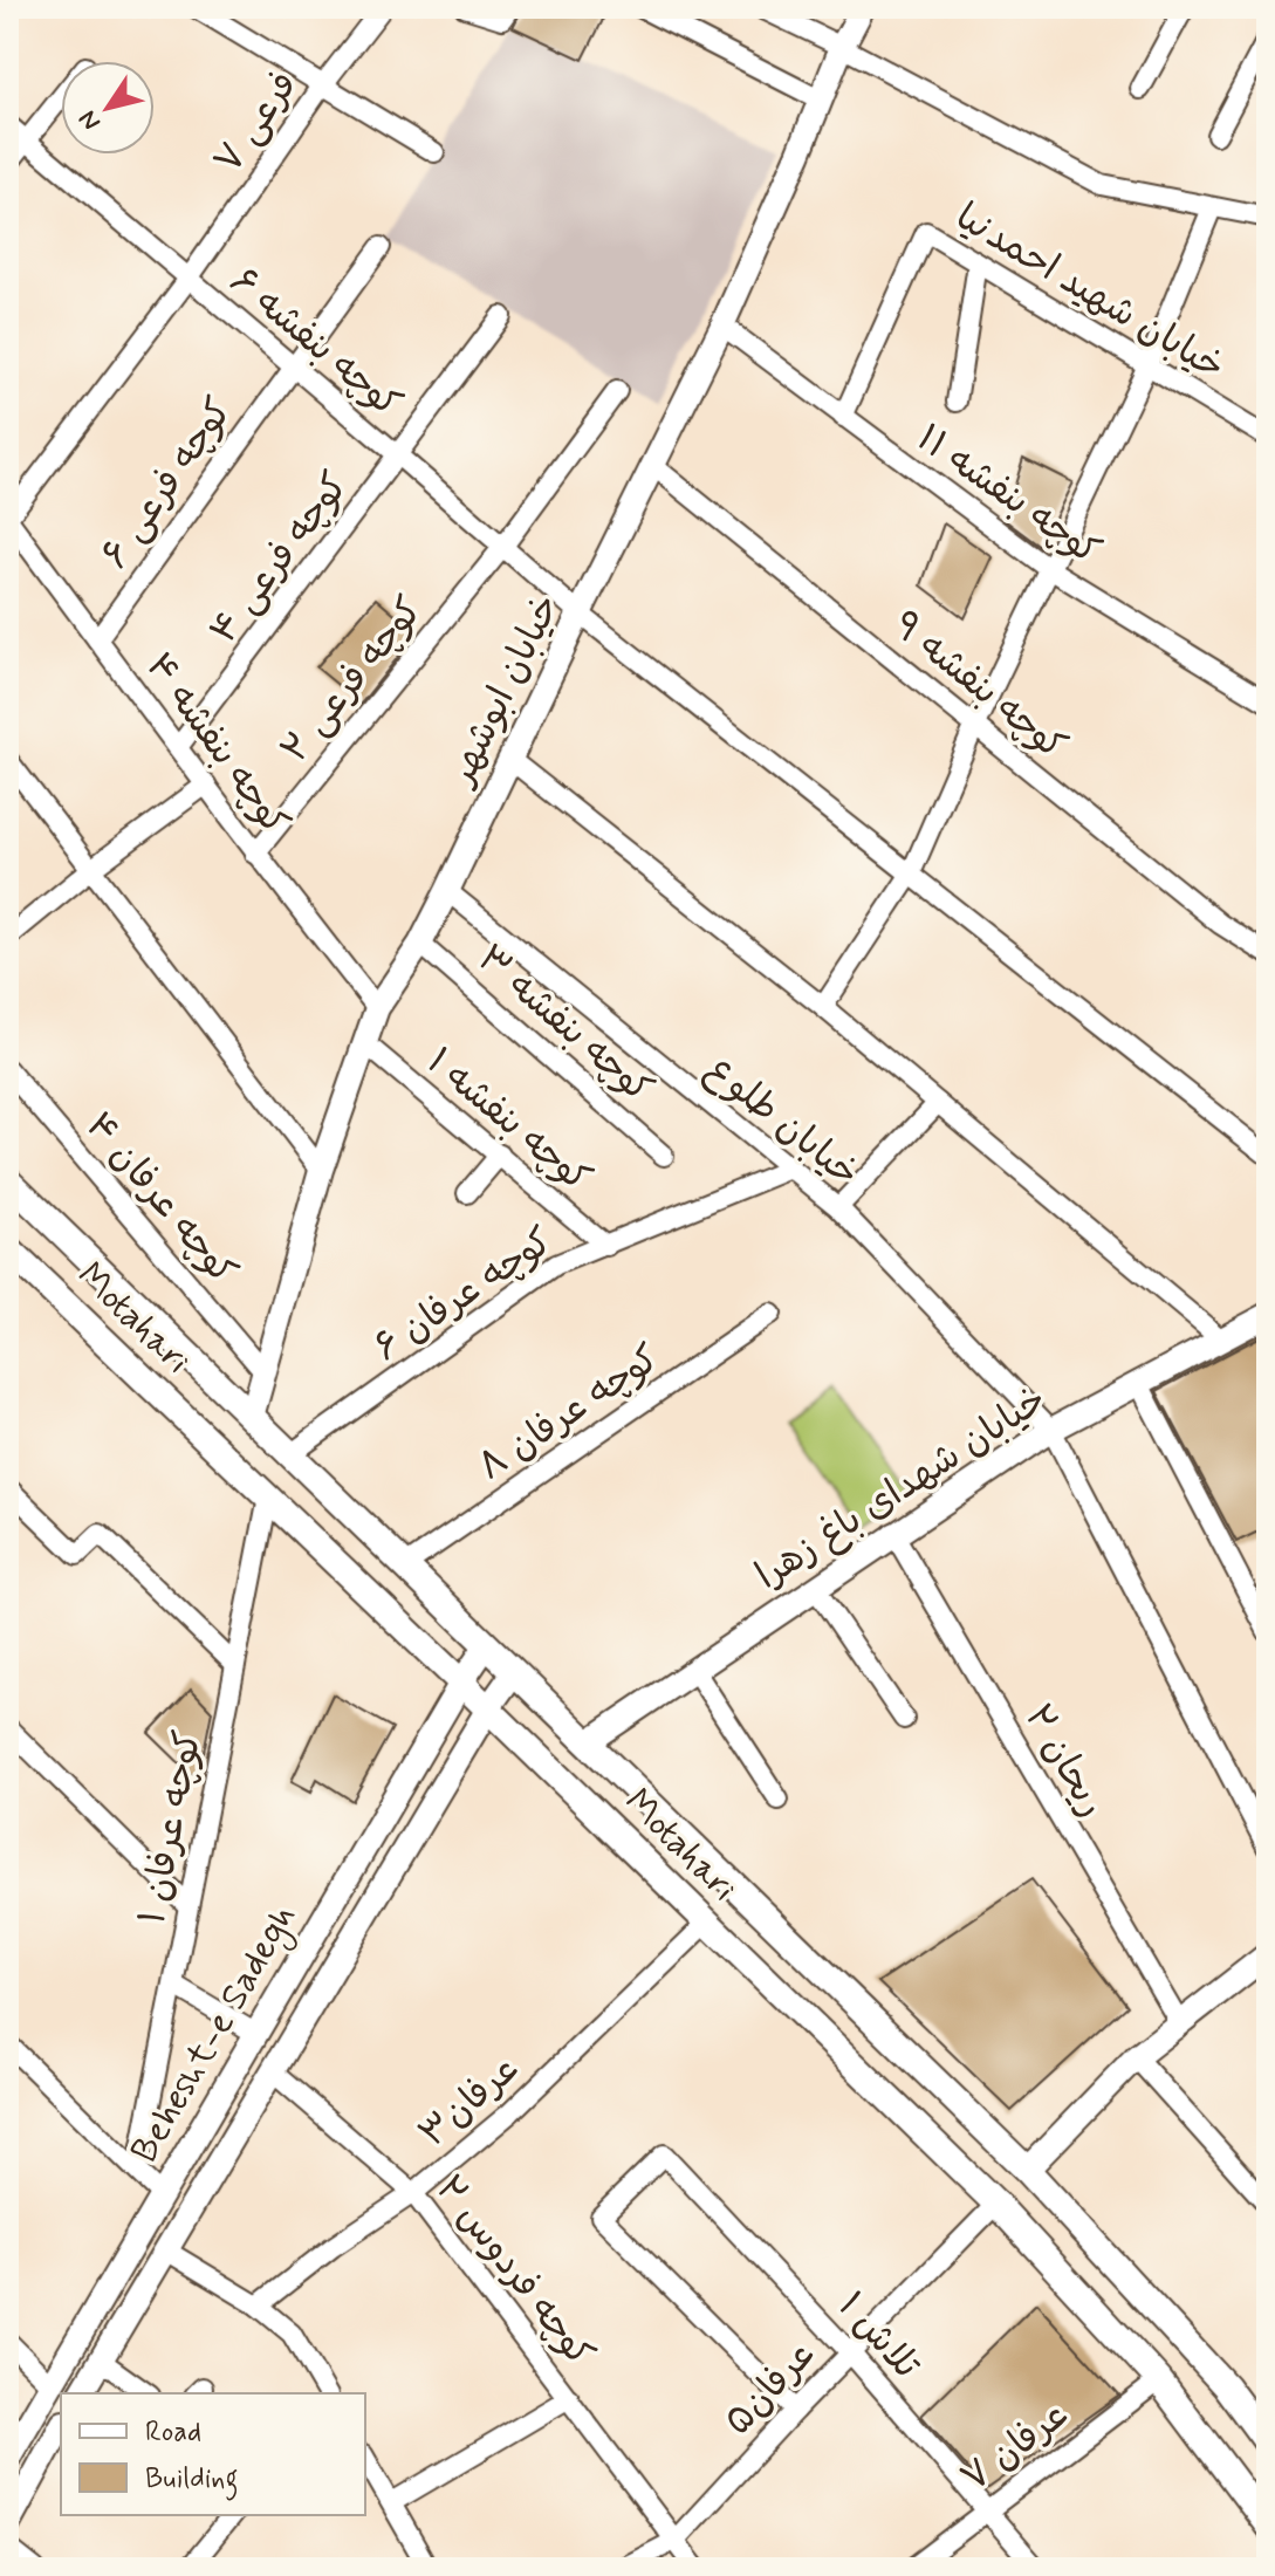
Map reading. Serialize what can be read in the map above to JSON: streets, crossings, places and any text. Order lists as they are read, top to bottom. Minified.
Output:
{"streets":{"main road":["Motahari"],"street":["فرعی ۷","خیابان شهید احمدنیا","کوچه بنفشه ۶","کوچه فرعی ۶","کوچه بنفشه ۱۱","کوچه فرعی ۴","کوچه فرعی ۲","کوچه بنفشه ۹","خیابان ابوشهر","کوچه بنفشه ۴","کوچه بنفشه ۳","کوچه بنفشه ۱","خیابان طلوع","کوچه عرفان ۴","کوچه عرفان ۶","کوچه عرفان ۸","خیابان شهدای باغ‌ زهرا","ریحان ۲","کوچه عرفان ۱","Behesht-e Sadegh","عرفان۳","کوچه فردوس ۲","تلاش ۱","عرفان۵","عرفان ۷"]},"crossings":[["فرعی ۷","کوچه بنفشه ۶"],["فرعی ۷","کوچه بنفشه ۴"],["خیابان شهید احمدنیا","کوچه بنفشه ۱۱"],["کوچه بنفشه ۶","کوچه فرعی ۶"],["کوچه بنفشه ۶","کوچه فرعی ۴"],["کوچه بنفشه ۶","کوچه فرعی ۲"],["کوچه بنفشه ۶","خیابان ابوشهر"],["کوچه فرعی ۶","کوچه بنفشه ۴"],["کوچه بنفشه ۱۱","خیابان ابوشهر"],["کوچه فرعی ۴","کوچه بنفشه ۴"],["کوچه فرعی ۲","کوچه بنفشه ۴"],["کوچه بنفشه ۹","خیابان ابوشهر"],["خیابان ابوشهر","کوچه بنفشه ۴"],["خیابان ابوشهر","کوچه بنفشه ۳"],["خیابان ابوشهر","کوچه بنفشه ۱"],["خیابان ابوشهر","خیابان طلوع"],["خیابان ابوشهر","کوچه عرفان ۴"],["خیابان ابوشهر","Motahari"],["کوچه بنفشه ۱","کوچه عرفان ۶"],["خیابان طلوع","کوچه عرفان ۶"],["خیابان طلوع","خیابان شهدای باغ‌ زهرا"],["کوچه عرفان ۶","Motahari"],["Motahari","کوچه عرفان ۸"],["Motahari","خیابان شهدای باغ‌ زهرا"],["Motahari","کوچه عرفان ۱"],["Motahari","Behesht-e Sadegh"],["Motahari","عرفان۳"],["Motahari","عرفان۵"],["Motahari","عرفان ۷"],["خیابان شهدای باغ‌ زهرا","ریحان ۲"],["Behesht-e Sadegh","کوچه فردوس ۲"],["عرفان۳","کوچه فردوس ۲"],["کوچه فردوس ۲","عرفان۵"],["تلاش ۱","عرفان۵"],["تلاش ۱","عرفان ۷"]],"legend":["Road","Building"],"north":"bottom left"}
